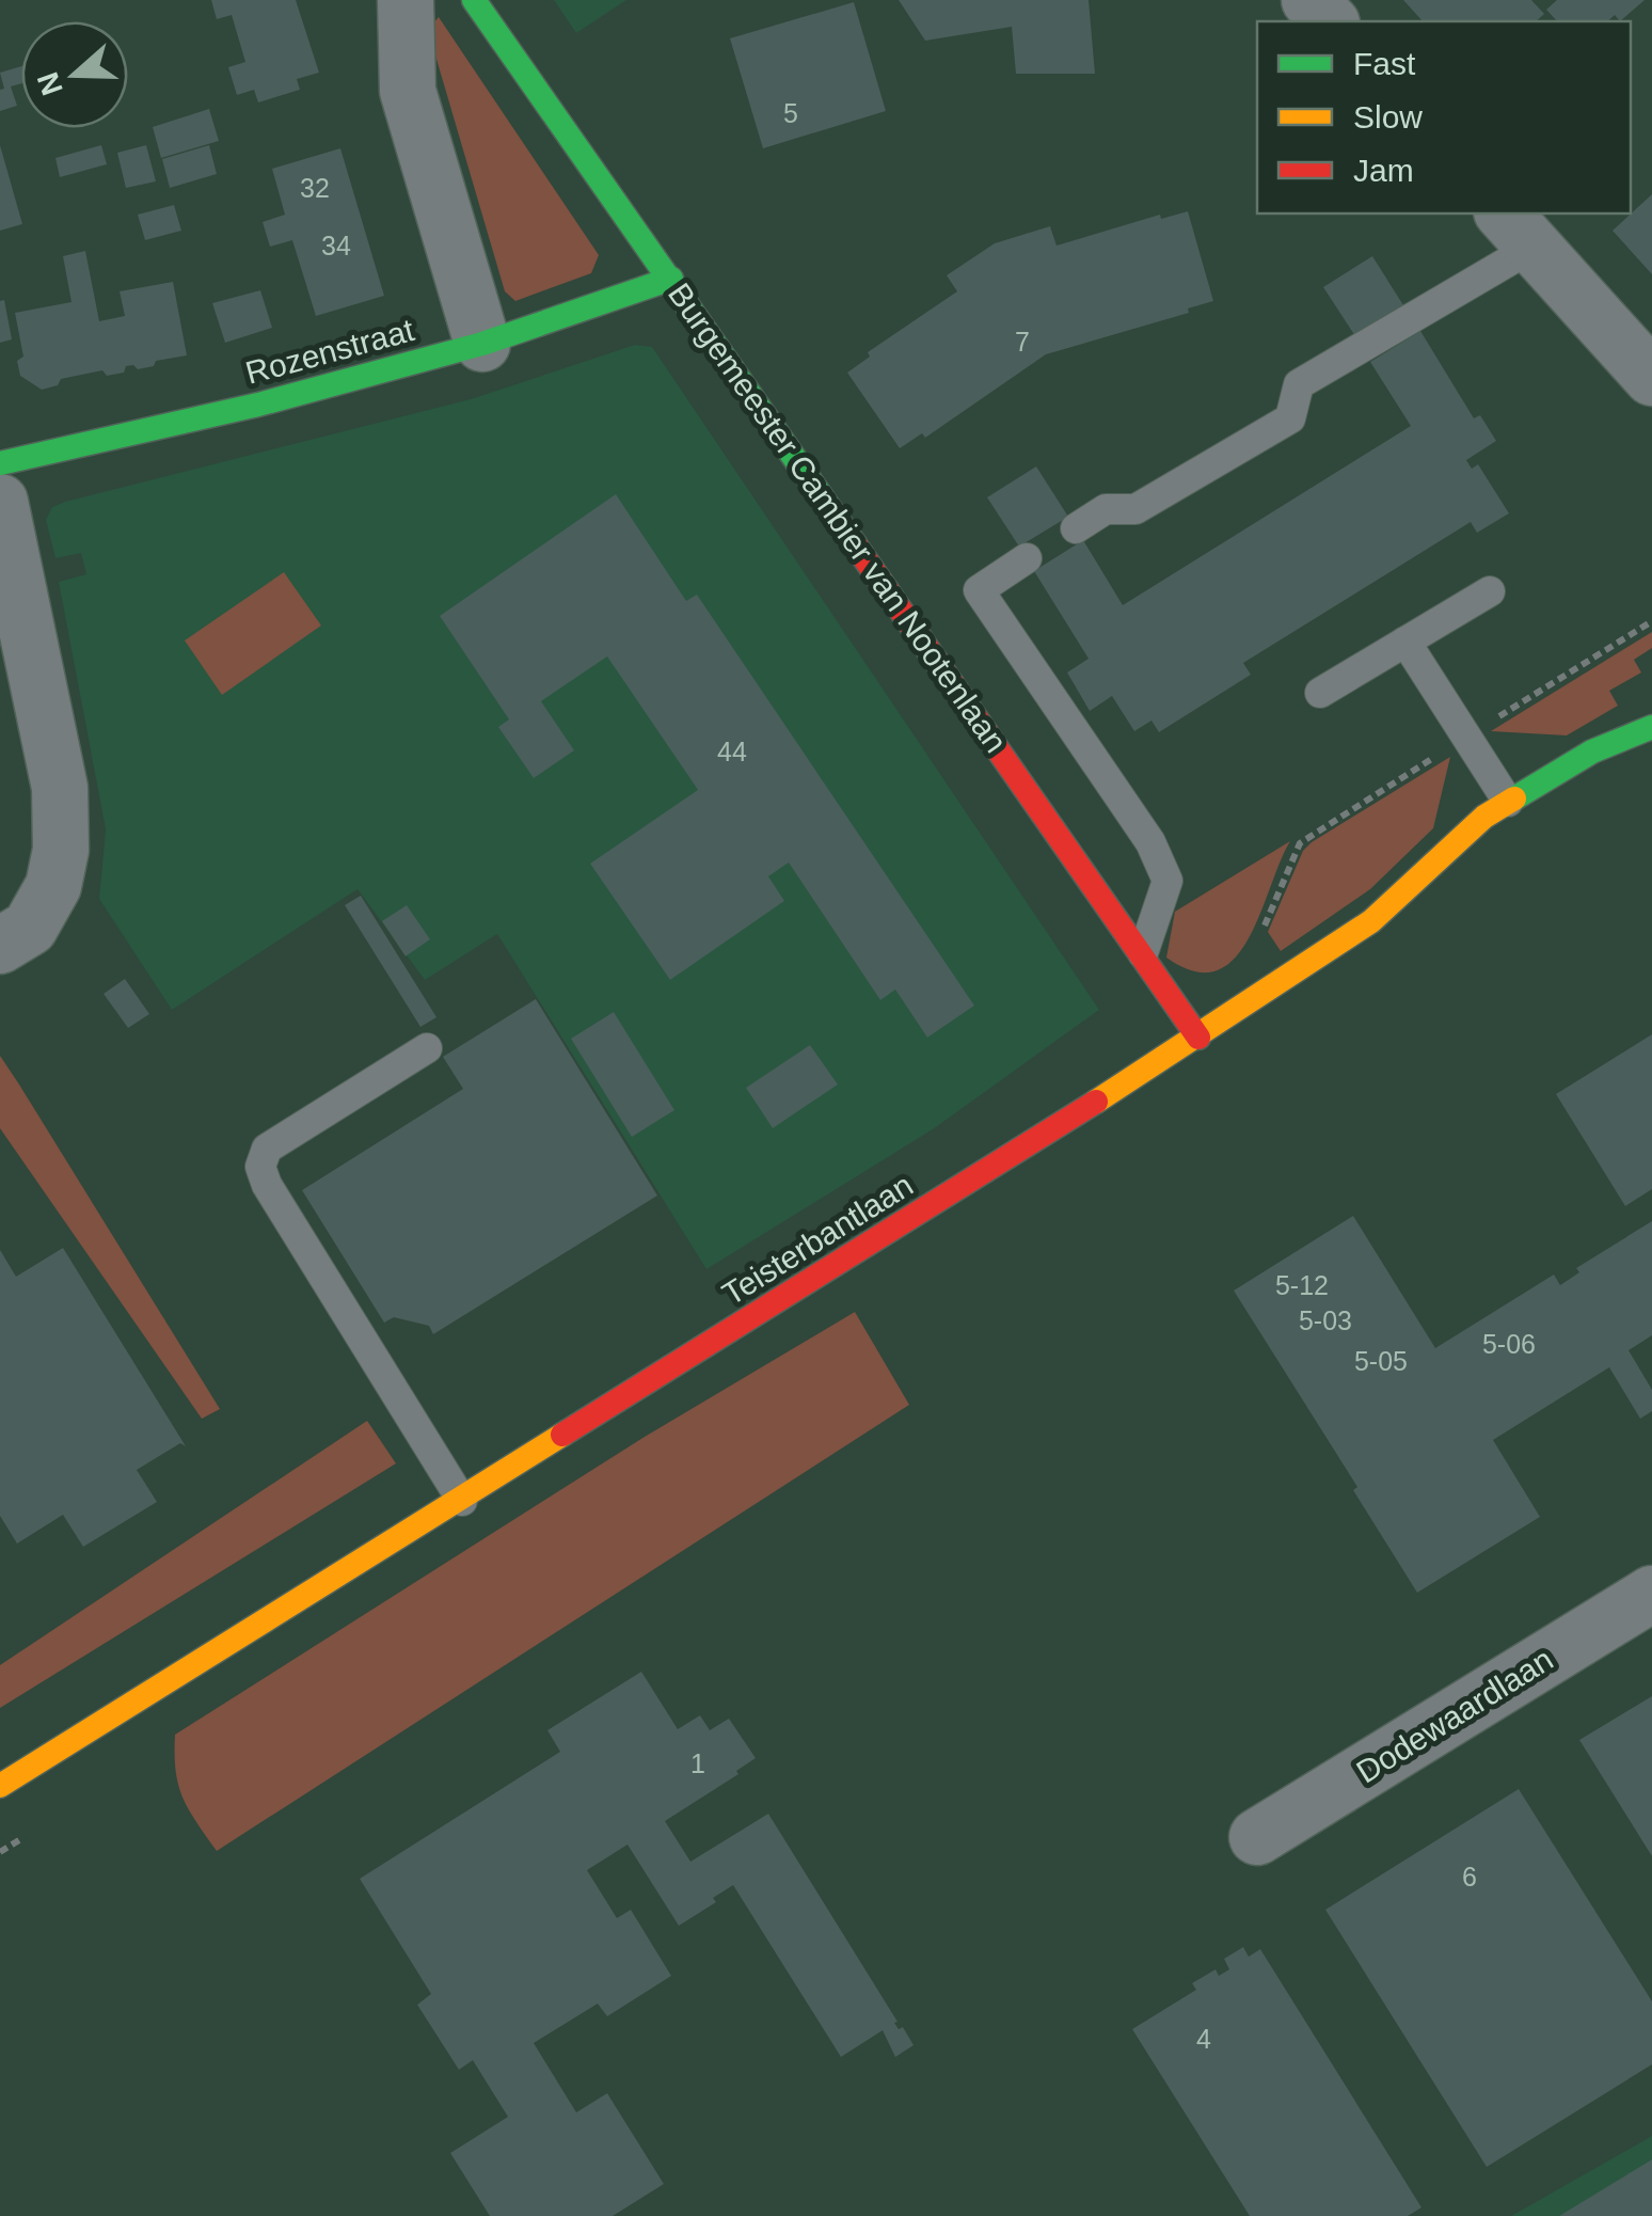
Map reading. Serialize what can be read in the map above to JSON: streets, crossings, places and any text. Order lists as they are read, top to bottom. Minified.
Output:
{"streets":{"street":["Rozenstraat","Burgemeester Cambier van Nootenlaan","Teisterbantlaan","Dodewaardlaan"]},"crossings":[["Rozenstraat","Burgemeester Cambier van Nootenlaan"],["Burgemeester Cambier van Nootenlaan","Teisterbantlaan"]],"house_numbers":["5","32","34","7","44","5-12","5-03","5-06","5-05","1","6","4"],"legend":["Fast","Slow","Jam"],"north":"left"}
